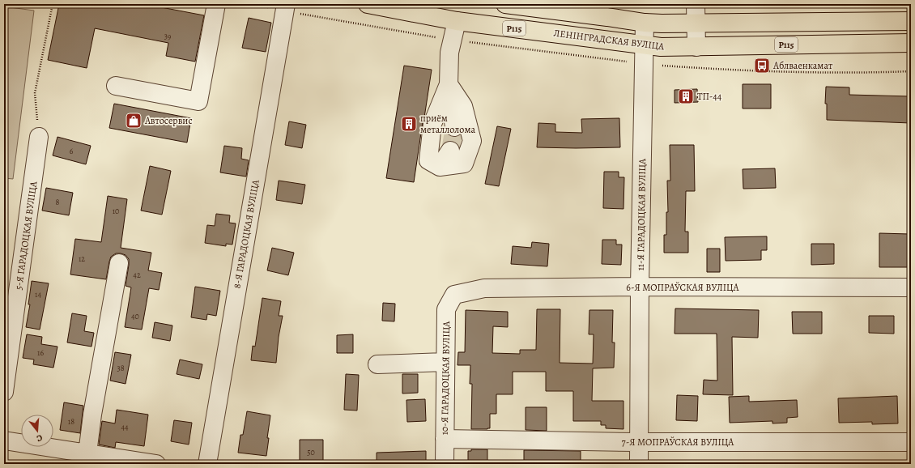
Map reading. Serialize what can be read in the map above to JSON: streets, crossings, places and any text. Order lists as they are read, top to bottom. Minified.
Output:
{"streets":{"main road":["Р115","ЛЕНІНГРАДСКАЯ ВУЛІЦА"],"street":["11-Я ГАРАДОЦКАЯ ВУЛІЦА","8-Я ГАРАДОЦКАЯ ВУЛІЦА","5-Я ГАРАДОЦКАЯ ВУЛІЦА","6-Я МОПРАЎСКАЯ ВУЛІЦА","10-Я ГАРАДОЦКАЯ ВУЛІЦА","7-Я МОПРАЎСКАЯ ВУЛІЦА"]},"crossings":[["Р115","11-Я ГАРАДОЦКАЯ ВУЛІЦА"],["ЛЕНІНГРАДСКАЯ ВУЛІЦА","11-Я ГАРАДОЦКАЯ ВУЛІЦА"],["11-Я ГАРАДОЦКАЯ ВУЛІЦА","6-Я МОПРАЎСКАЯ ВУЛІЦА"],["11-Я ГАРАДОЦКАЯ ВУЛІЦА","7-Я МОПРАЎСКАЯ ВУЛІЦА"],["6-Я МОПРАЎСКАЯ ВУЛІЦА","10-Я ГАРАДОЦКАЯ ВУЛІЦА"],["10-Я ГАРАДОЦКАЯ ВУЛІЦА","7-Я МОПРАЎСКАЯ ВУЛІЦА"]],"places":{"bus stop":["Аблваенкамат"],"building":["ТП-44","приём металлолома"],"shop":["Автосервис"]},"house_numbers":["39","6","8","10","12","42","14","40","16","38","18","44","50"],"north":"bottom"}
